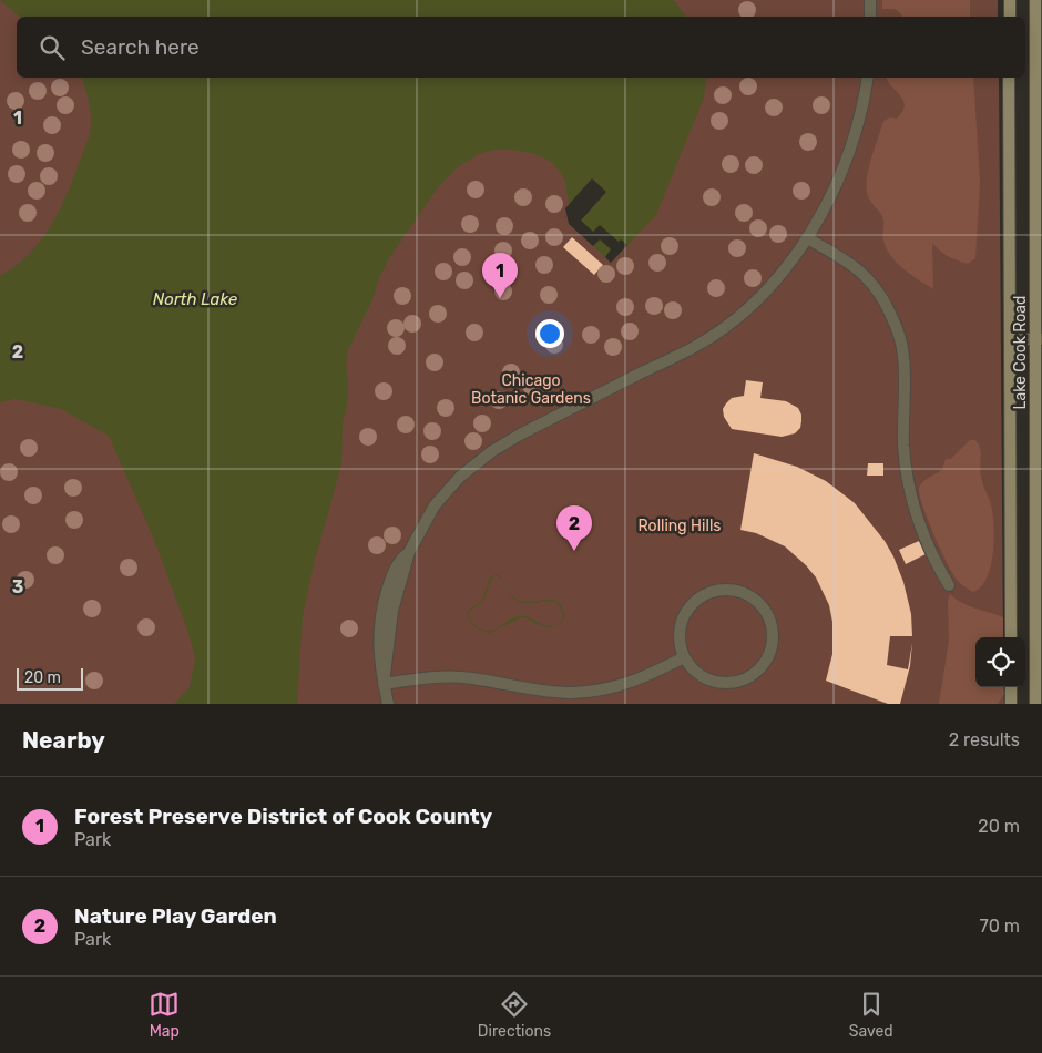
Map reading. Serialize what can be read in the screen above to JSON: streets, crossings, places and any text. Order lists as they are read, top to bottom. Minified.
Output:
{"streets":{"main road":["Lake Cook Road"]},"water":["North Lake"],"parks":["Chicago Botanic Gardens","Rolling Hills"],"scale_bar":"20 m","page":{"search":"Search here","pins":["1","2"],"scale":"20 m","heading":["Nearby","2 results"],"list":[{"mark":"1","name":"Forest Preserve District of Cook County","note":"Park","value":"20 m"},{"mark":"2","name":"Nature Play Garden","note":"Park","value":"70 m"}],"nav":["Map","Directions","Saved"]},"grid":{"rows":["1","2","3"]}}
